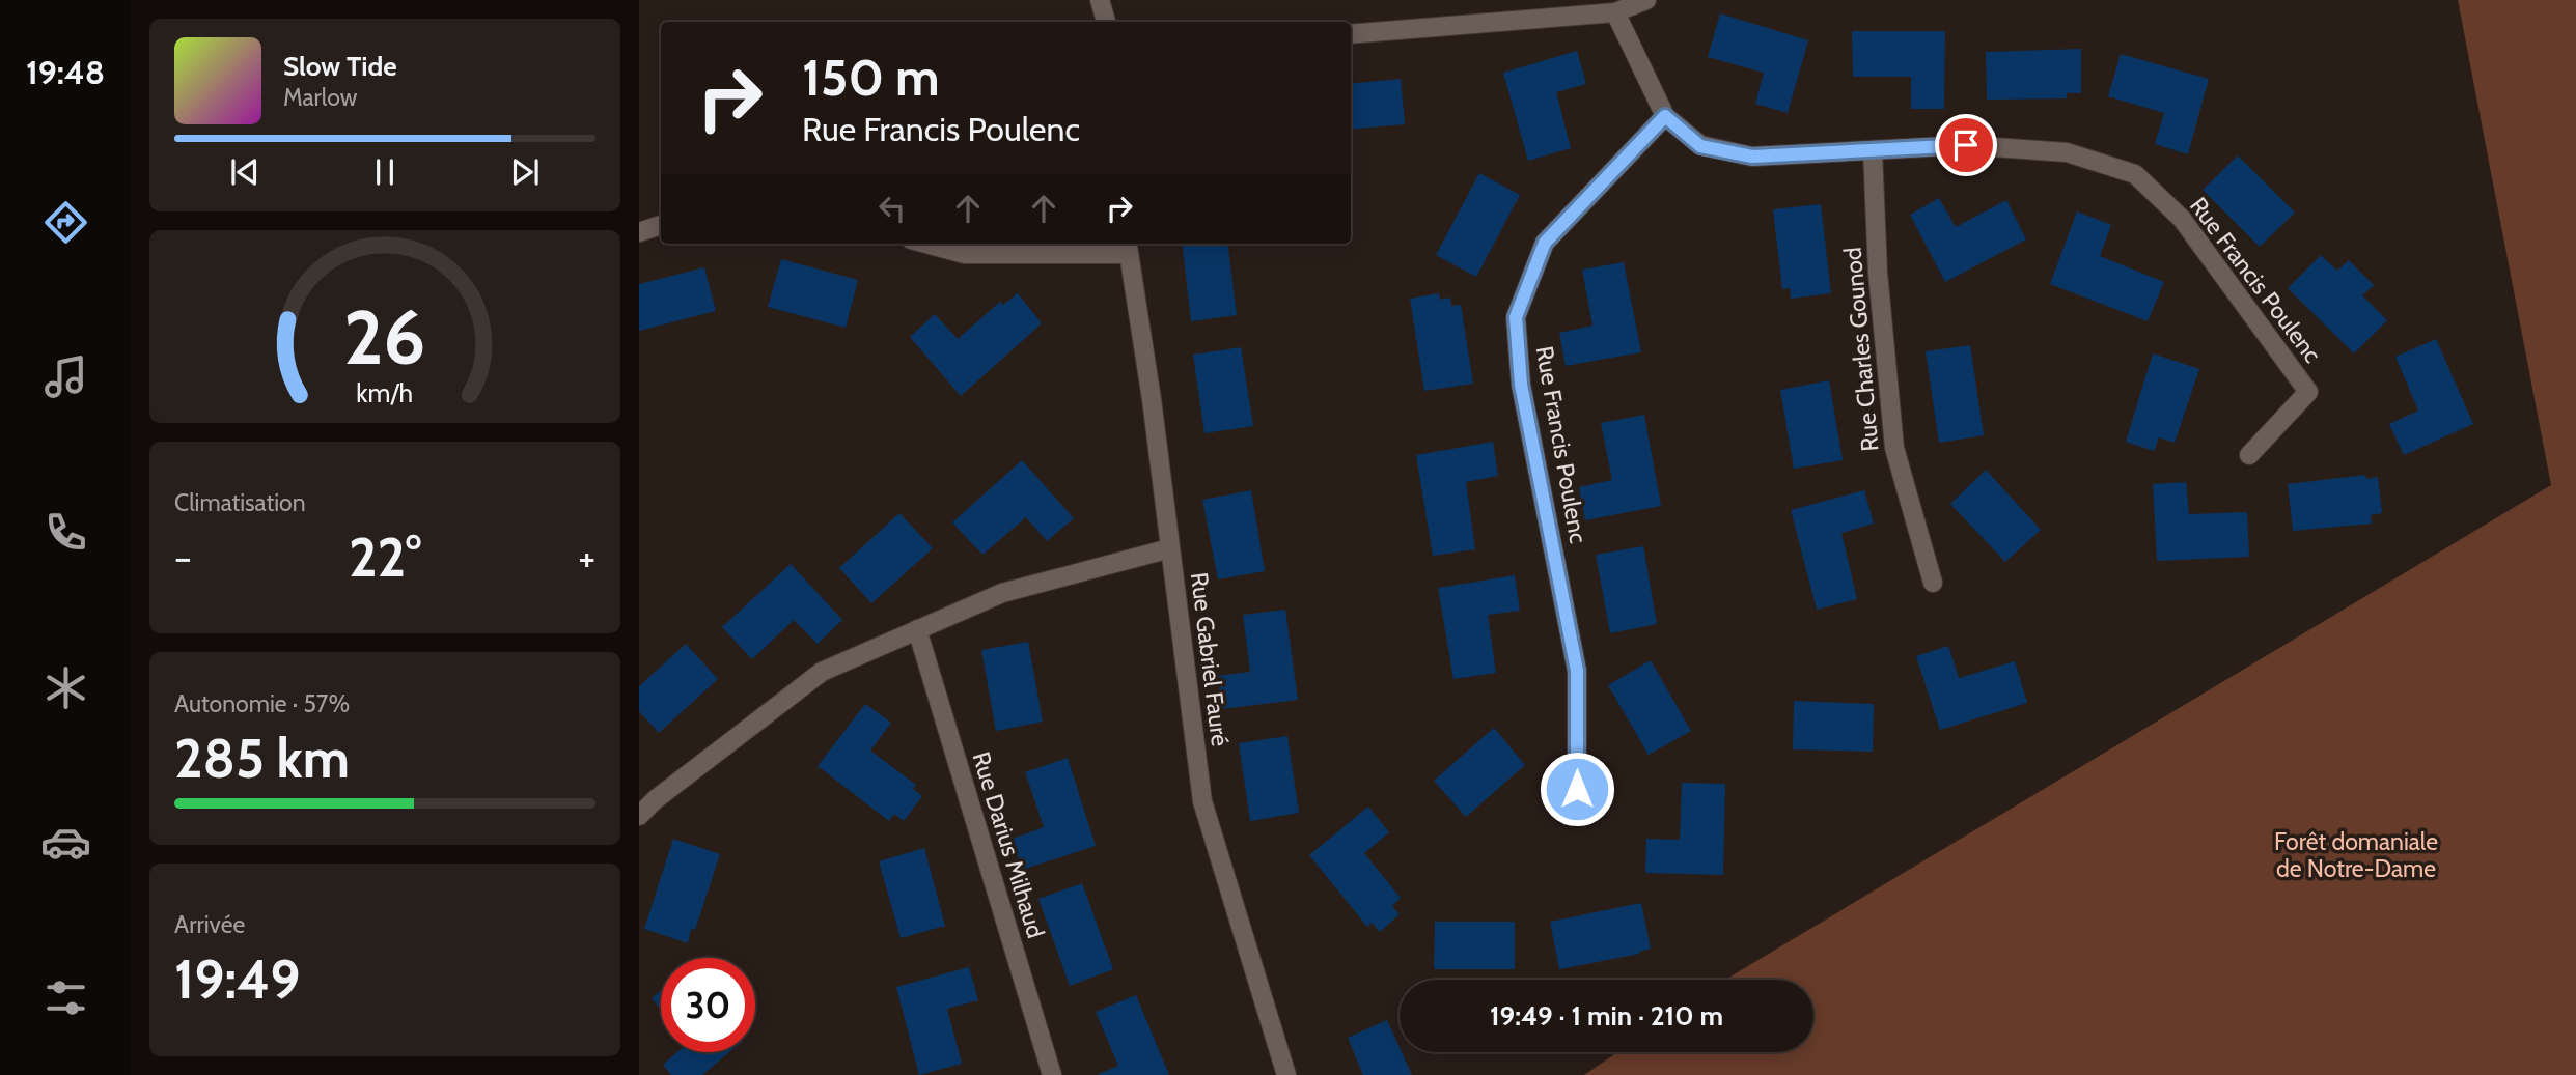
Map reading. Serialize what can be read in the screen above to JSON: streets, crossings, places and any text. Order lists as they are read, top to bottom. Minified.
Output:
{"streets":{"street":["Rue Francis Poulenc","Rue Charles Gounod","Rue Gabriel Fauré","Rue Darius Milhaud"]},"crossings":[["Rue Francis Poulenc","Rue Charles Gounod"]],"parks":["Forêt domaniale de Notre-Dame"],"page":{"tabs":"19:48","turn":["150 m","Rue Francis Poulenc"],"song":["Slow Tide","Marlow"],"tile":["Climatisation",["Autonomie · 57%","285 km"],["Arrivée","19:49"]],"heat":["−","22°","+"],"limit":"30","trip":"19:49 · 1 min · 210 m","gauge":["26","km/h"]}}
